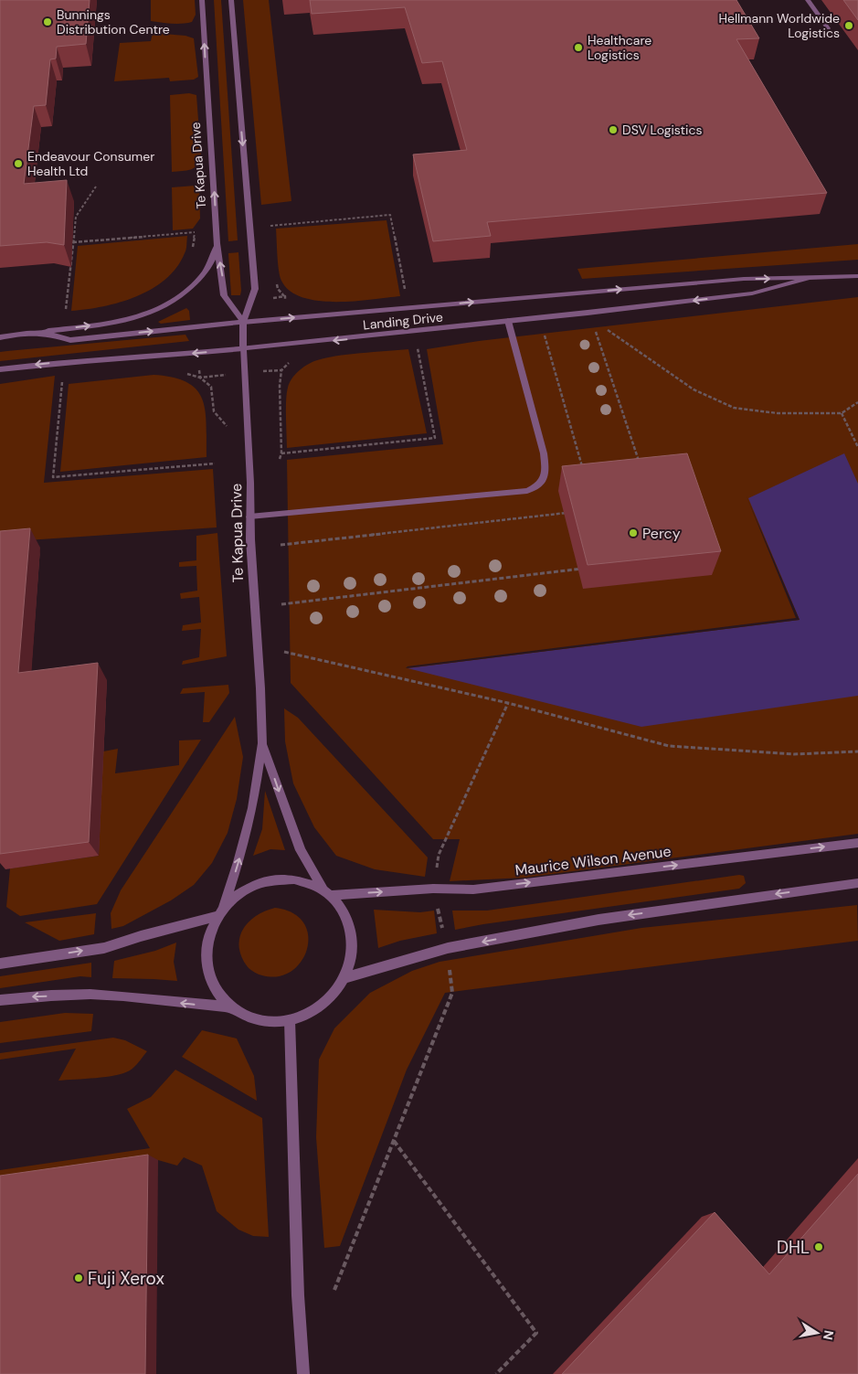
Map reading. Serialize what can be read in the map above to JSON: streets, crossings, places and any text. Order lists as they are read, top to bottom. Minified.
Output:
{"streets":{"street":["Te Kapua Drive","Landing Drive","Maurice Wilson Avenue"]},"crossings":[["Te Kapua Drive","Landing Drive"],["Te Kapua Drive","Maurice Wilson Avenue"]],"places":["Bunnings Distribution Centre","Hellmann Worldwide Logistics","Healthcare Logistics","DSV Logistics","Endeavour Consumer Health Ltd","Percy","DHL","Fuji Xerox"],"north":"right"}
